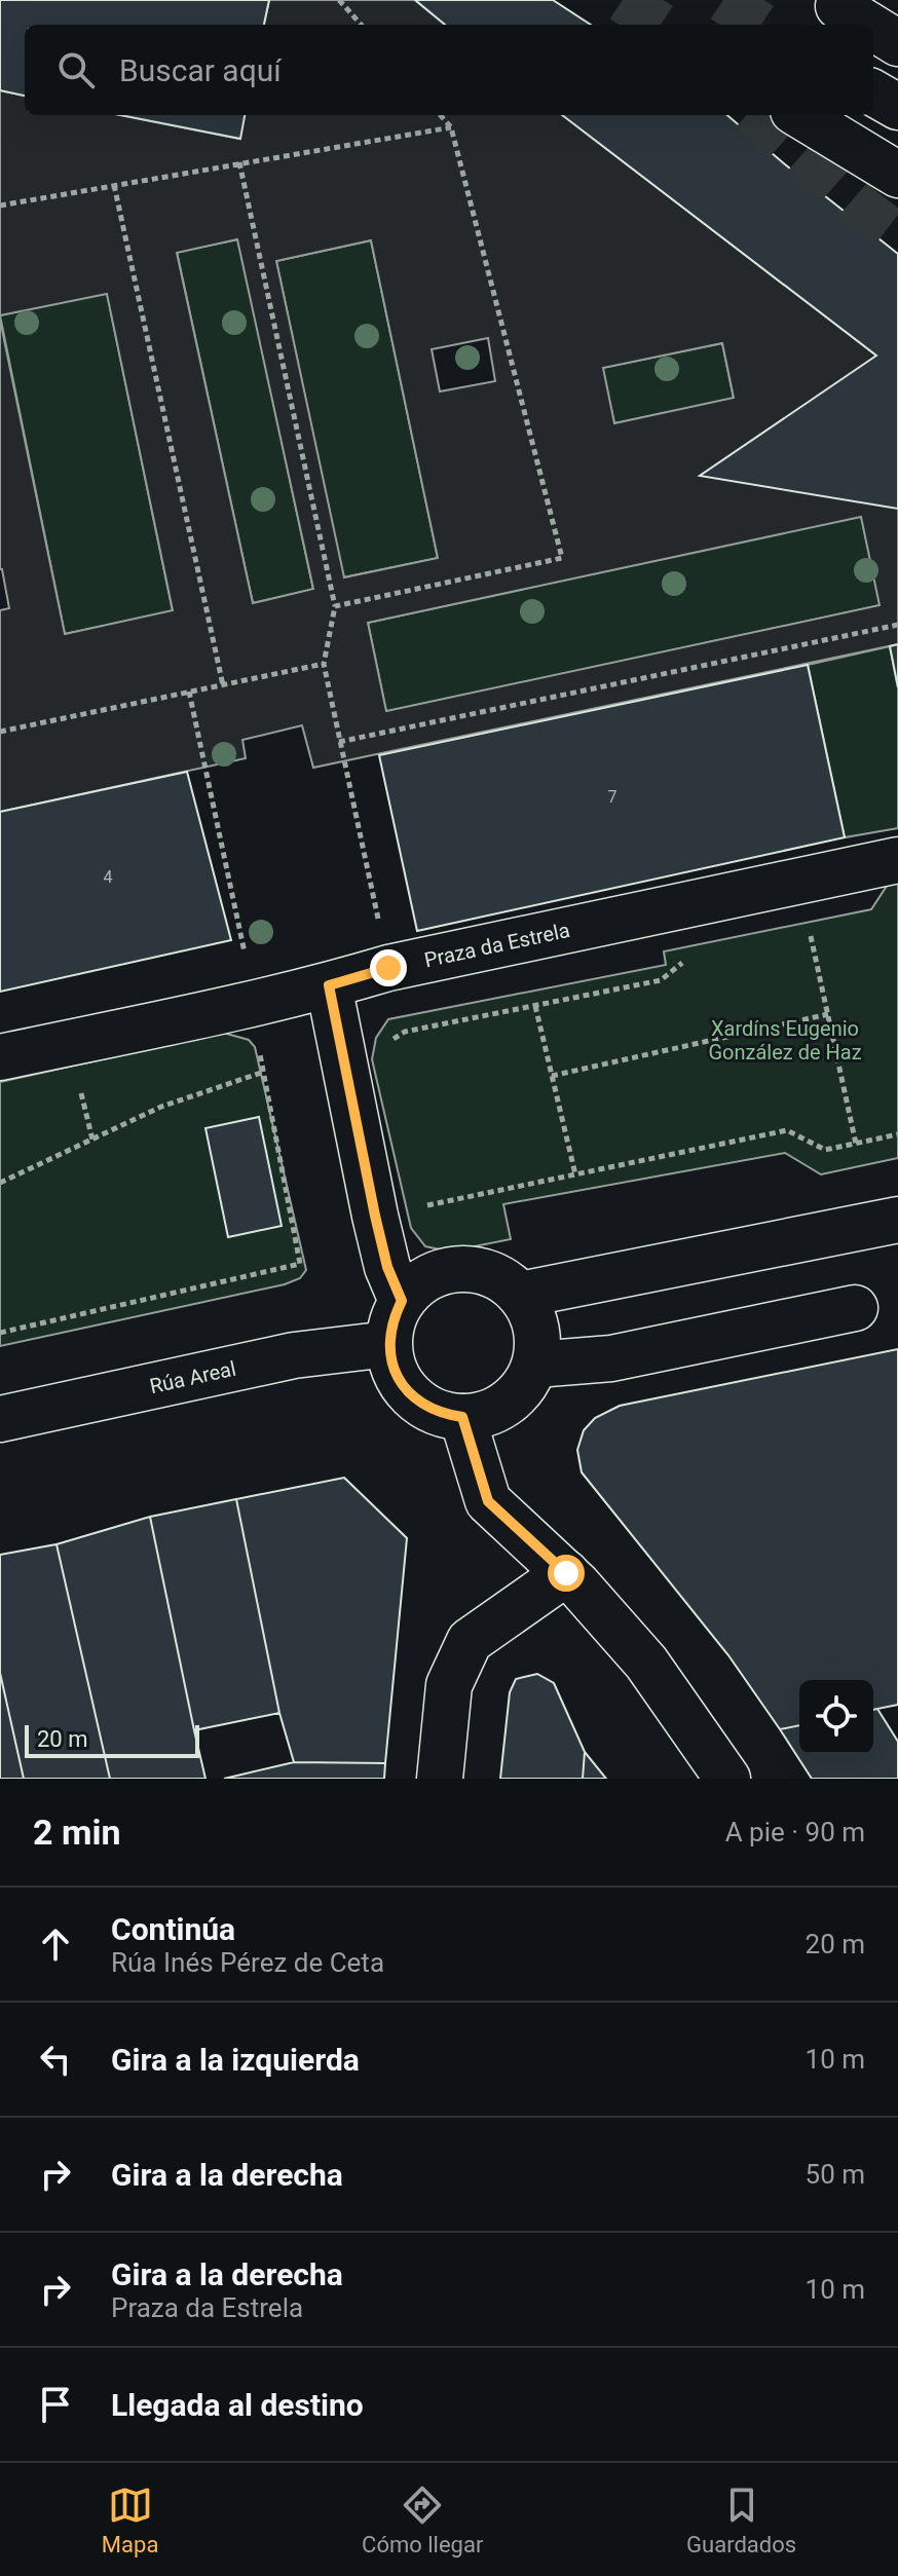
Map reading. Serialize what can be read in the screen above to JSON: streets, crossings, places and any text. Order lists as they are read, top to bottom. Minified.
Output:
{"streets":{"street":["Praza da Estrela","Rúa Areal"]},"parks":["Xardíns Eugenio González de Haz"],"house_numbers":["7","4"],"scale_bar":"20 m","page":{"search":"Buscar aquí","scale":"20 m","heading":["2 min","A pie · 90 m"],"list":[["Continúa","Rúa Inés Pérez de Ceta","20 m"],["Gira a la izquierda","10 m"],["Gira a la derecha","50 m"],["Gira a la derecha","Praza da Estrela","10 m"],"Llegada al destino"],"nav":["Mapa","Cómo llegar","Guardados"]}}
